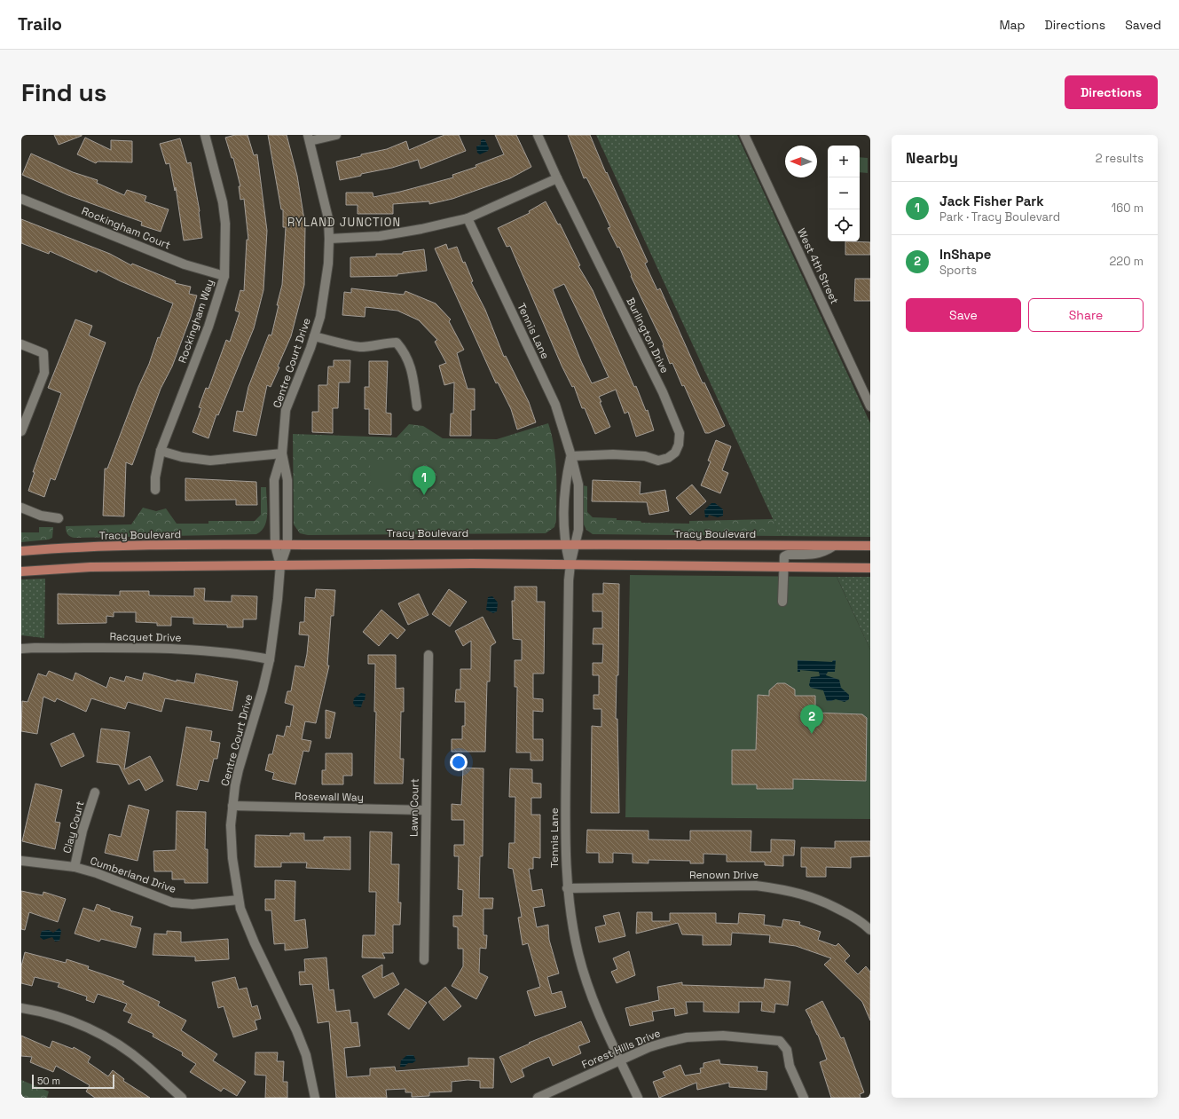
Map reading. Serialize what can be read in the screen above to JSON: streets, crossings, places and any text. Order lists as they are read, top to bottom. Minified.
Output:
{"streets":{"main road":["Tracy Boulevard"],"street":["Rockingham Court","West 4th Street","Rockingham Way","Tennis Lane","Burlington Drive","Centre Court Drive","Racquet Drive","Rosewall Way","Lawn Court","Clay Court","Cumberland Drive","Renown Drive","Forest Hills Drive"]},"crossings":[["Rockingham Court","Rockingham Way"],["Tennis Lane","Burlington Drive"],["Tennis Lane","Tracy Boulevard"],["Tennis Lane","Renown Drive"],["Tennis Lane","Forest Hills Drive"],["Centre Court Drive","Tracy Boulevard"],["Centre Court Drive","Racquet Drive"],["Centre Court Drive","Rosewall Way"],["Centre Court Drive","Cumberland Drive"],["Rosewall Way","Lawn Court"],["Clay Court","Cumberland Drive"]],"districts":["RYLAND JUNCTION"],"scale_bar":"50 m","north":"left","page":{"header":"Trailo","nav":["Map","Directions","Saved"],"buttons":["Directions",["Save","Share"]],"title":"Find us","heading":["Nearby","2 results"],"map_buttons":["+","−"],"list":[{"mark":"1","name":"Jack Fisher Park","note":"Park · Tracy Boulevard","value":"160 m"},{"mark":"2","name":"InShape","note":"Sports","value":"220 m"}],"pins":["1","2"],"scale":"50 m"}}
